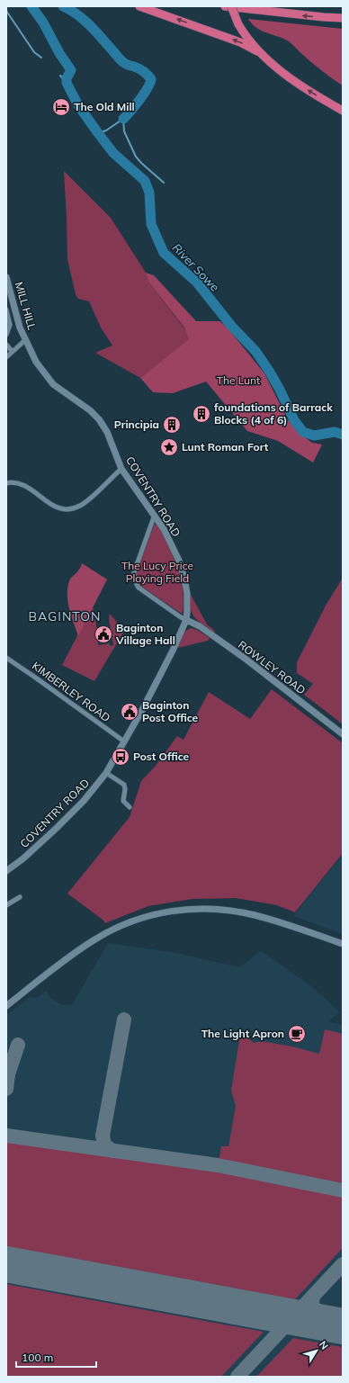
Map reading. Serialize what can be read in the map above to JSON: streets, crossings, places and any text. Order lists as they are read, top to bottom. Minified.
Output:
{"streets":{"street":["MILL HILL","COVENTRY ROAD","ROWLEY ROAD","KIMBERLEY ROAD"]},"crossings":[["MILL HILL","COVENTRY ROAD"],["COVENTRY ROAD","ROWLEY ROAD"],["COVENTRY ROAD","KIMBERLEY ROAD"]],"districts":["BAGINTON"],"water":["River Sowe"],"parks":["The Lunt","The Lucy Price Playing Field"],"places":{"hotel":["The Old Mill"],"building":["foundations of Barrack Blocks (4 of 6)","Principia"],"place":["Lunt Roman Fort"],"public building":["Baginton Village Hall","Baginton Post Office"],"bus stop":["Post Office"],"cafe":["The Light Apron"]},"scale_bar":"100 m","north":"top right"}
